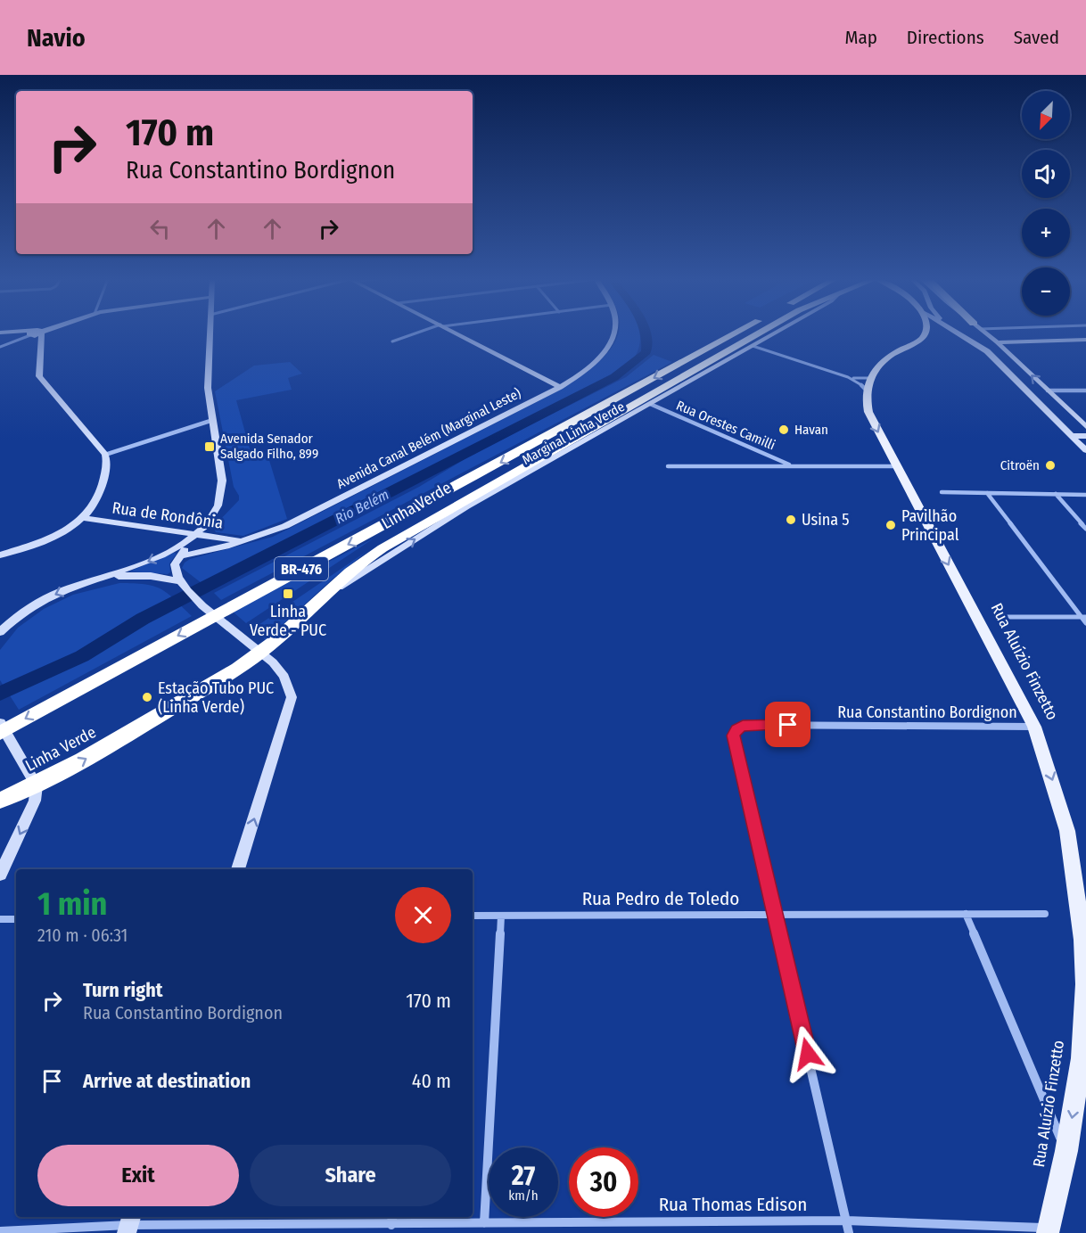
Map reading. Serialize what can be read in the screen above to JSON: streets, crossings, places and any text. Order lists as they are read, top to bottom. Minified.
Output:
{"streets":{"highway":["Linha Verde","BR-476"],"main road":["Rua Aluízio Finzetto"],"street":["Rua Orestes Camilli","Marginal Linha Verde","Avenida Canal Belém (Marginal Leste)","Rua de Rondônia","Rua Constantino Bordignon","Rua Pedro de Toledo","Rua Thomas Edison"]},"crossings":[["Rua Orestes Camilli","Marginal Linha Verde"],["Marginal Linha Verde","Linha Verde"],["Avenida Canal Belém (Marginal Leste)","Rua de Rondônia"],["Rua Aluízio Finzetto","Rua Constantino Bordignon"],["Rua Aluízio Finzetto","Rua Thomas Edison"],["Rua Constantino Bordignon","Rua Pedro de Toledo"]],"one_way":["Marginal Linha Verde","Rua Aluízio Finzetto"],"water":["Rio Belém"],"places":{"other":["Havan","Citroën","Usina 5","Pavilhão Principal","Estação Tubo PUC (Linha Verde)"],"transit":["Avenida Senador Salgado Filho, 899","Linha Verde - PUC"]},"north":"bottom left","page":{"header":"Navio","nav":["Map","Directions","Saved"],"map_buttons":["+","−"],"turn":["170 m","Rua Constantino Bordignon"],"heading":["1 min","210 m · 06:31"],"list":[{"name":"Turn right","note":"Rua Constantino Bordignon","value":"170 m"},{"name":"Arrive at destination","value":"40 m"}],"buttons":["Exit","Share"],"speed":"27 km/h","limit":"30"}}
